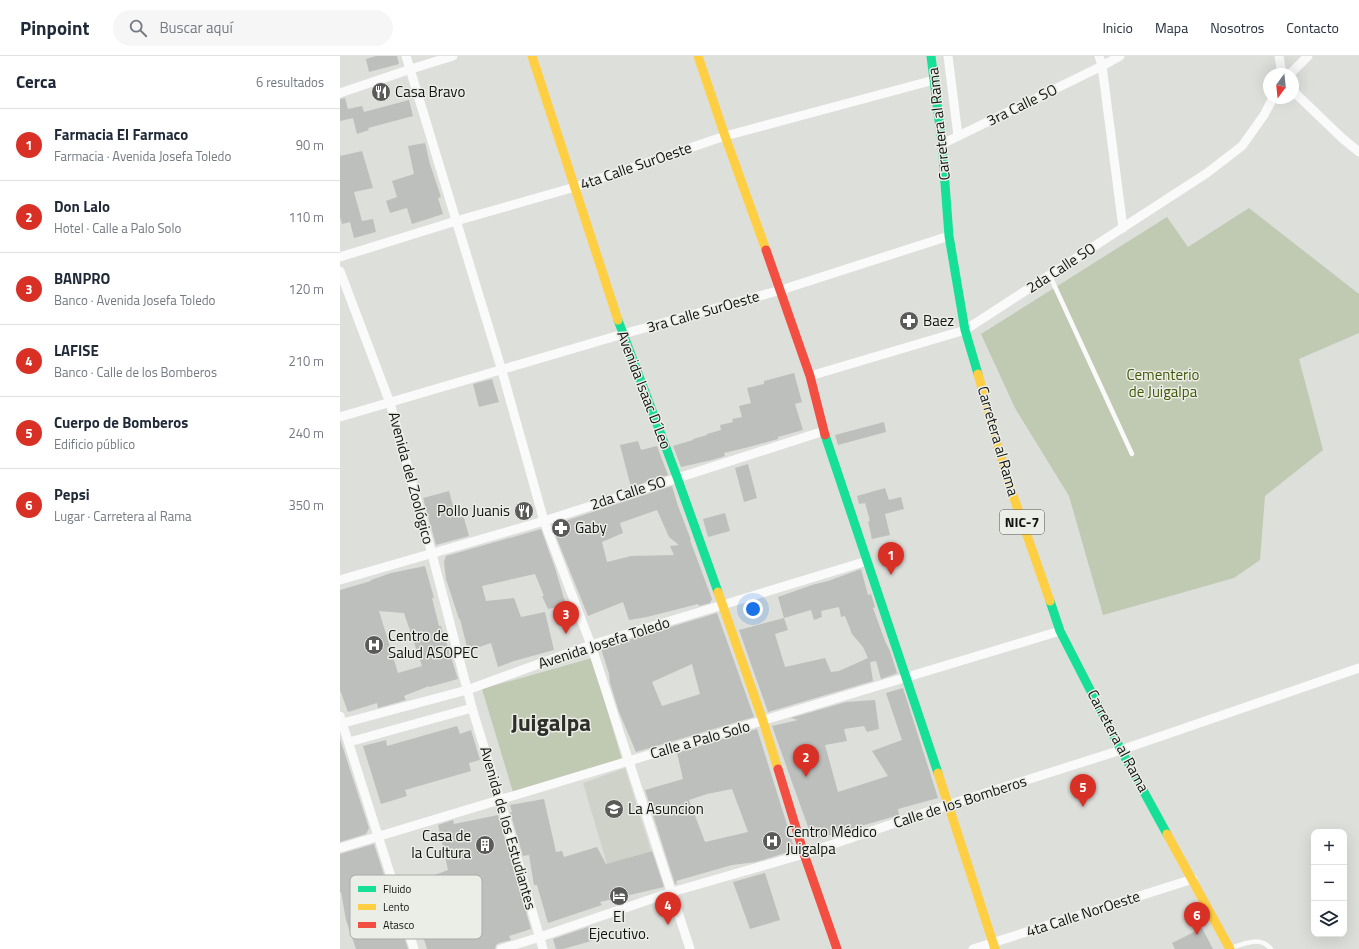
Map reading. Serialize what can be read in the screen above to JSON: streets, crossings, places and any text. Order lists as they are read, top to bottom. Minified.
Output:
{"streets":{"main road":["Carretera al Rama","Avenida Isaac D´Leo","NIC-7"],"street":["3ra Calle SO","4ta Calle SurOeste","2da Calle SO","3ra Calle SurOeste","Avenida del Zoológico","Avenida Josefa Toledo","Calle a Palo Solo","Calle de los Bomberos","Avenida de los Estudiantes","4ta Calle NorOeste"]},"crossings":[["3ra Calle SO","Carretera al Rama"],["Carretera al Rama","4ta Calle SurOeste"],["Carretera al Rama","2da Calle SO"],["Carretera al Rama","3ra Calle SurOeste"],["Carretera al Rama","Calle a Palo Solo"],["Carretera al Rama","Calle de los Bomberos"],["Carretera al Rama","4ta Calle NorOeste"],["4ta Calle SurOeste","Avenida Isaac D´Leo"],["2da Calle SO","Avenida Isaac D´Leo"],["2da Calle SO","Avenida del Zoológico"],["3ra Calle SurOeste","Avenida Isaac D´Leo"],["3ra Calle SurOeste","Avenida del Zoológico"],["Avenida Isaac D´Leo","Avenida Josefa Toledo"],["Avenida Isaac D´Leo","Calle a Palo Solo"],["Avenida Isaac D´Leo","Calle de los Bomberos"],["Avenida del Zoológico","Avenida Josefa Toledo"],["Avenida del Zoológico","Avenida de los Estudiantes"],["Calle a Palo Solo","Avenida de los Estudiantes"],["Calle de los Bomberos","Avenida de los Estudiantes"]],"districts":["Juigalpa"],"parks":["Cementerio de Juigalpa"],"places":{"restaurant":["Casa Bravo","Pollo Juanis"],"pharmacy":["Baez","Gaby"],"hospital":["Centro de Salud ASOPEC","Centro Médico Juigalpa"],"school or university":["La Asuncion"],"building":["Casa de la Cultura"],"hotel":["El Ejecutivo."]},"legend":["Fluido","Lento","Atasco"],"north":"bottom","page":{"header":"Pinpoint","search":"Buscar aquí","nav":["Inicio","Mapa","Nosotros","Contacto"],"heading":["Cerca","6 resultados"],"list":[{"mark":"1","name":"Farmacia El Farmaco","note":"Farmacia · Avenida Josefa Toledo","value":"90 m"},{"mark":"2","name":"Don Lalo","note":"Hotel · Calle a Palo Solo","value":"110 m"},{"mark":"3","name":"BANPRO","note":"Banco · Avenida Josefa Toledo","value":"120 m"},{"mark":"4","name":"LAFISE","note":"Banco · Calle de los Bomberos","value":"210 m"},{"mark":"5","name":"Cuerpo de Bomberos","note":"Edificio público","value":"240 m"},{"mark":"6","name":"Pepsi","note":"Lugar · Carretera al Rama","value":"350 m"}],"pins":["1","3","2","5","4","6"],"map_buttons":["+","−"]}}
